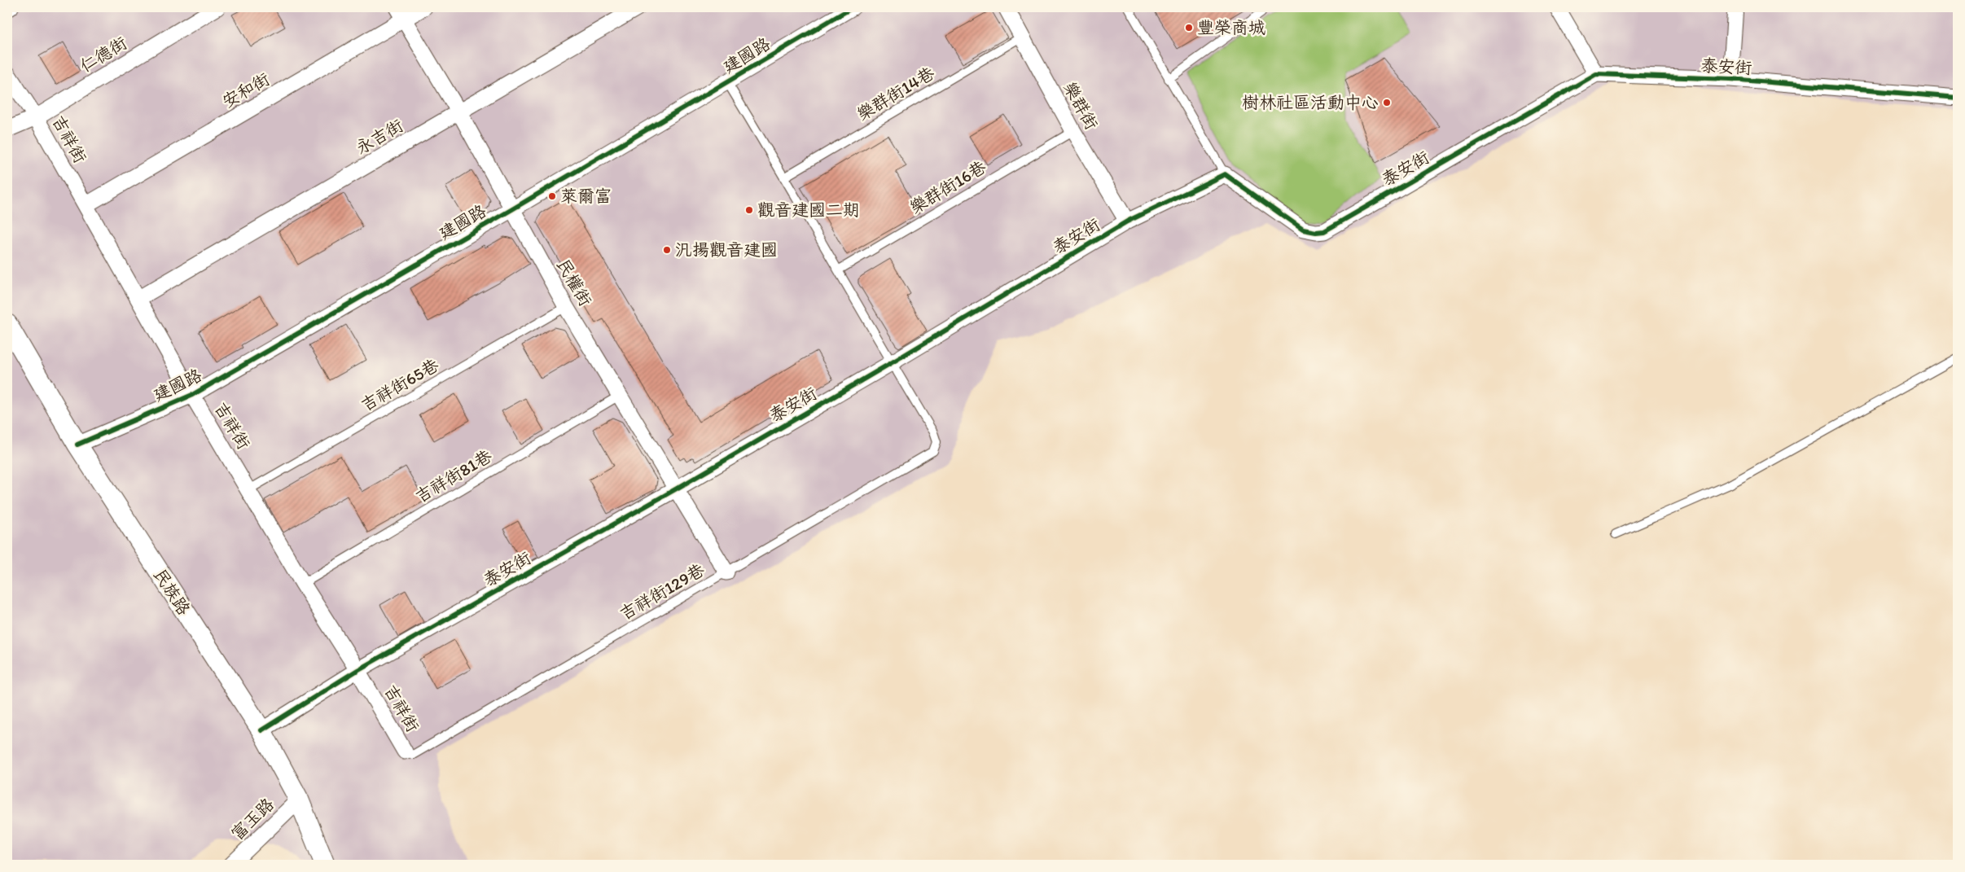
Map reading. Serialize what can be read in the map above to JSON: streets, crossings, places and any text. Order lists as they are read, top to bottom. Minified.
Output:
{"streets":{"street":["仁德街","建國路","泰安街","安和街","樂群街","永吉街","吉祥街","民權街","民族路","富玉路"],"lane":["樂群街14巷","樂群街16巷","吉祥街65巷","吉祥街81巷","吉祥街129巷"]},"crossings":[["仁德街","吉祥街"],["建國路","吉祥街"],["建國路","民權街"],["建國路","民族路"],["泰安街","樂群街"],["泰安街","吉祥街"],["泰安街","民權街"],["泰安街","民族路"],["泰安街","吉祥街129巷"],["安和街","吉祥街"],["安和街","民權街"],["樂群街14巷","樂群街"],["樂群街","樂群街16巷"],["永吉街","吉祥街"],["永吉街","民權街"],["吉祥街","吉祥街65巷"],["吉祥街","吉祥街81巷"],["吉祥街","吉祥街129巷"],["民權街","吉祥街65巷"],["民權街","吉祥街81巷"],["民權街","吉祥街129巷"],["民族路","富玉路"]],"places":["豐榮商城","樹林社區活動中心","萊爾富","觀音建國二期","汎揚觀音建國"]}
